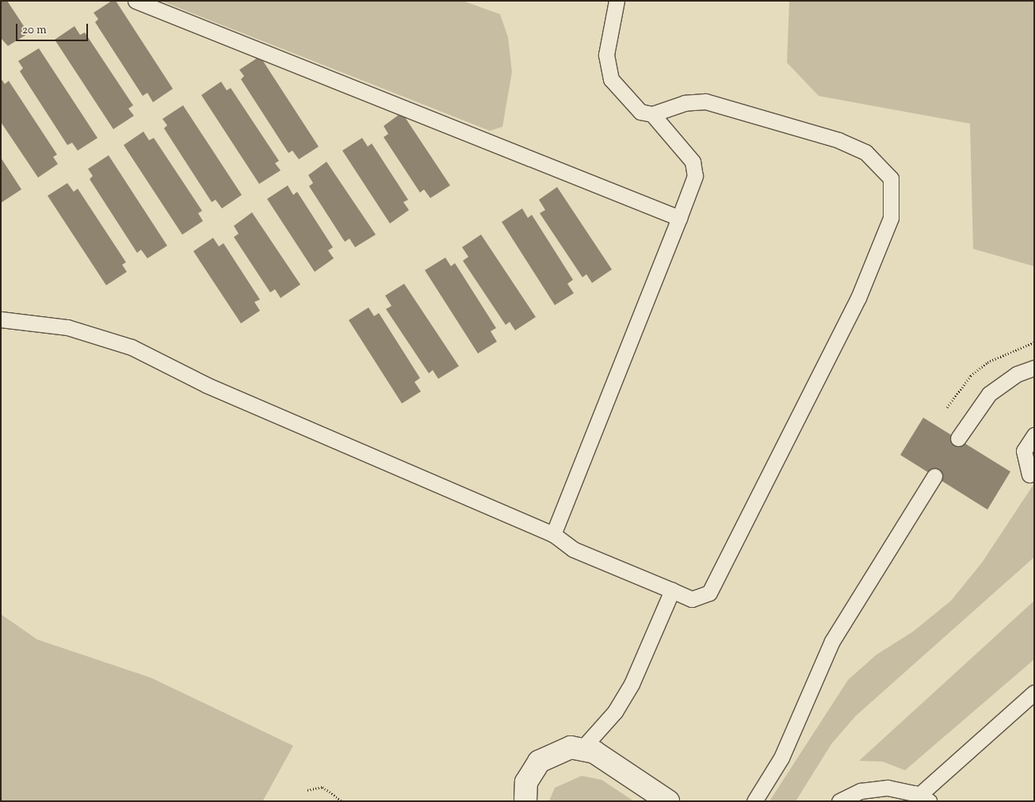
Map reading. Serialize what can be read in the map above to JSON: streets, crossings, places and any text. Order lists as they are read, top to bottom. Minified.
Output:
{"scale_bar":"20 m"}
